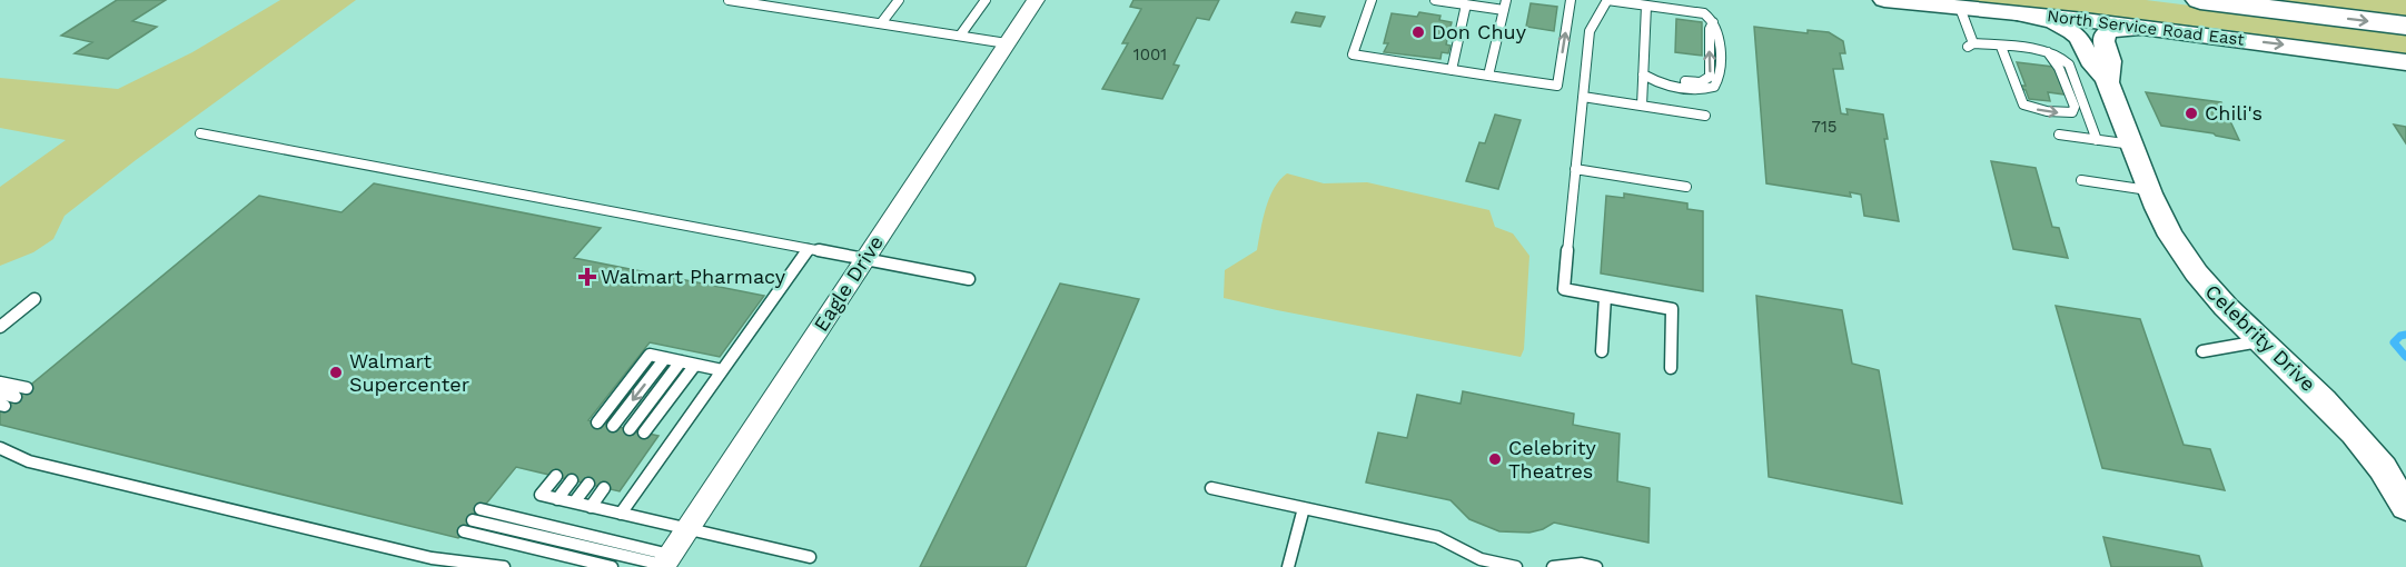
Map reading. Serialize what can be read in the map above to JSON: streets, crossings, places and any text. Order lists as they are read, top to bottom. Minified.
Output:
{"streets":{"main road":["North Service Road East"],"street":["Eagle Drive","Celebrity Drive"]},"one_way":["North Service Road East"],"places":{"other":["Don Chuy","Chili's","Walmart Supercenter","Celebrity Theatres"],"health":["Walmart Pharmacy"]},"house_numbers":["1001","715"]}
